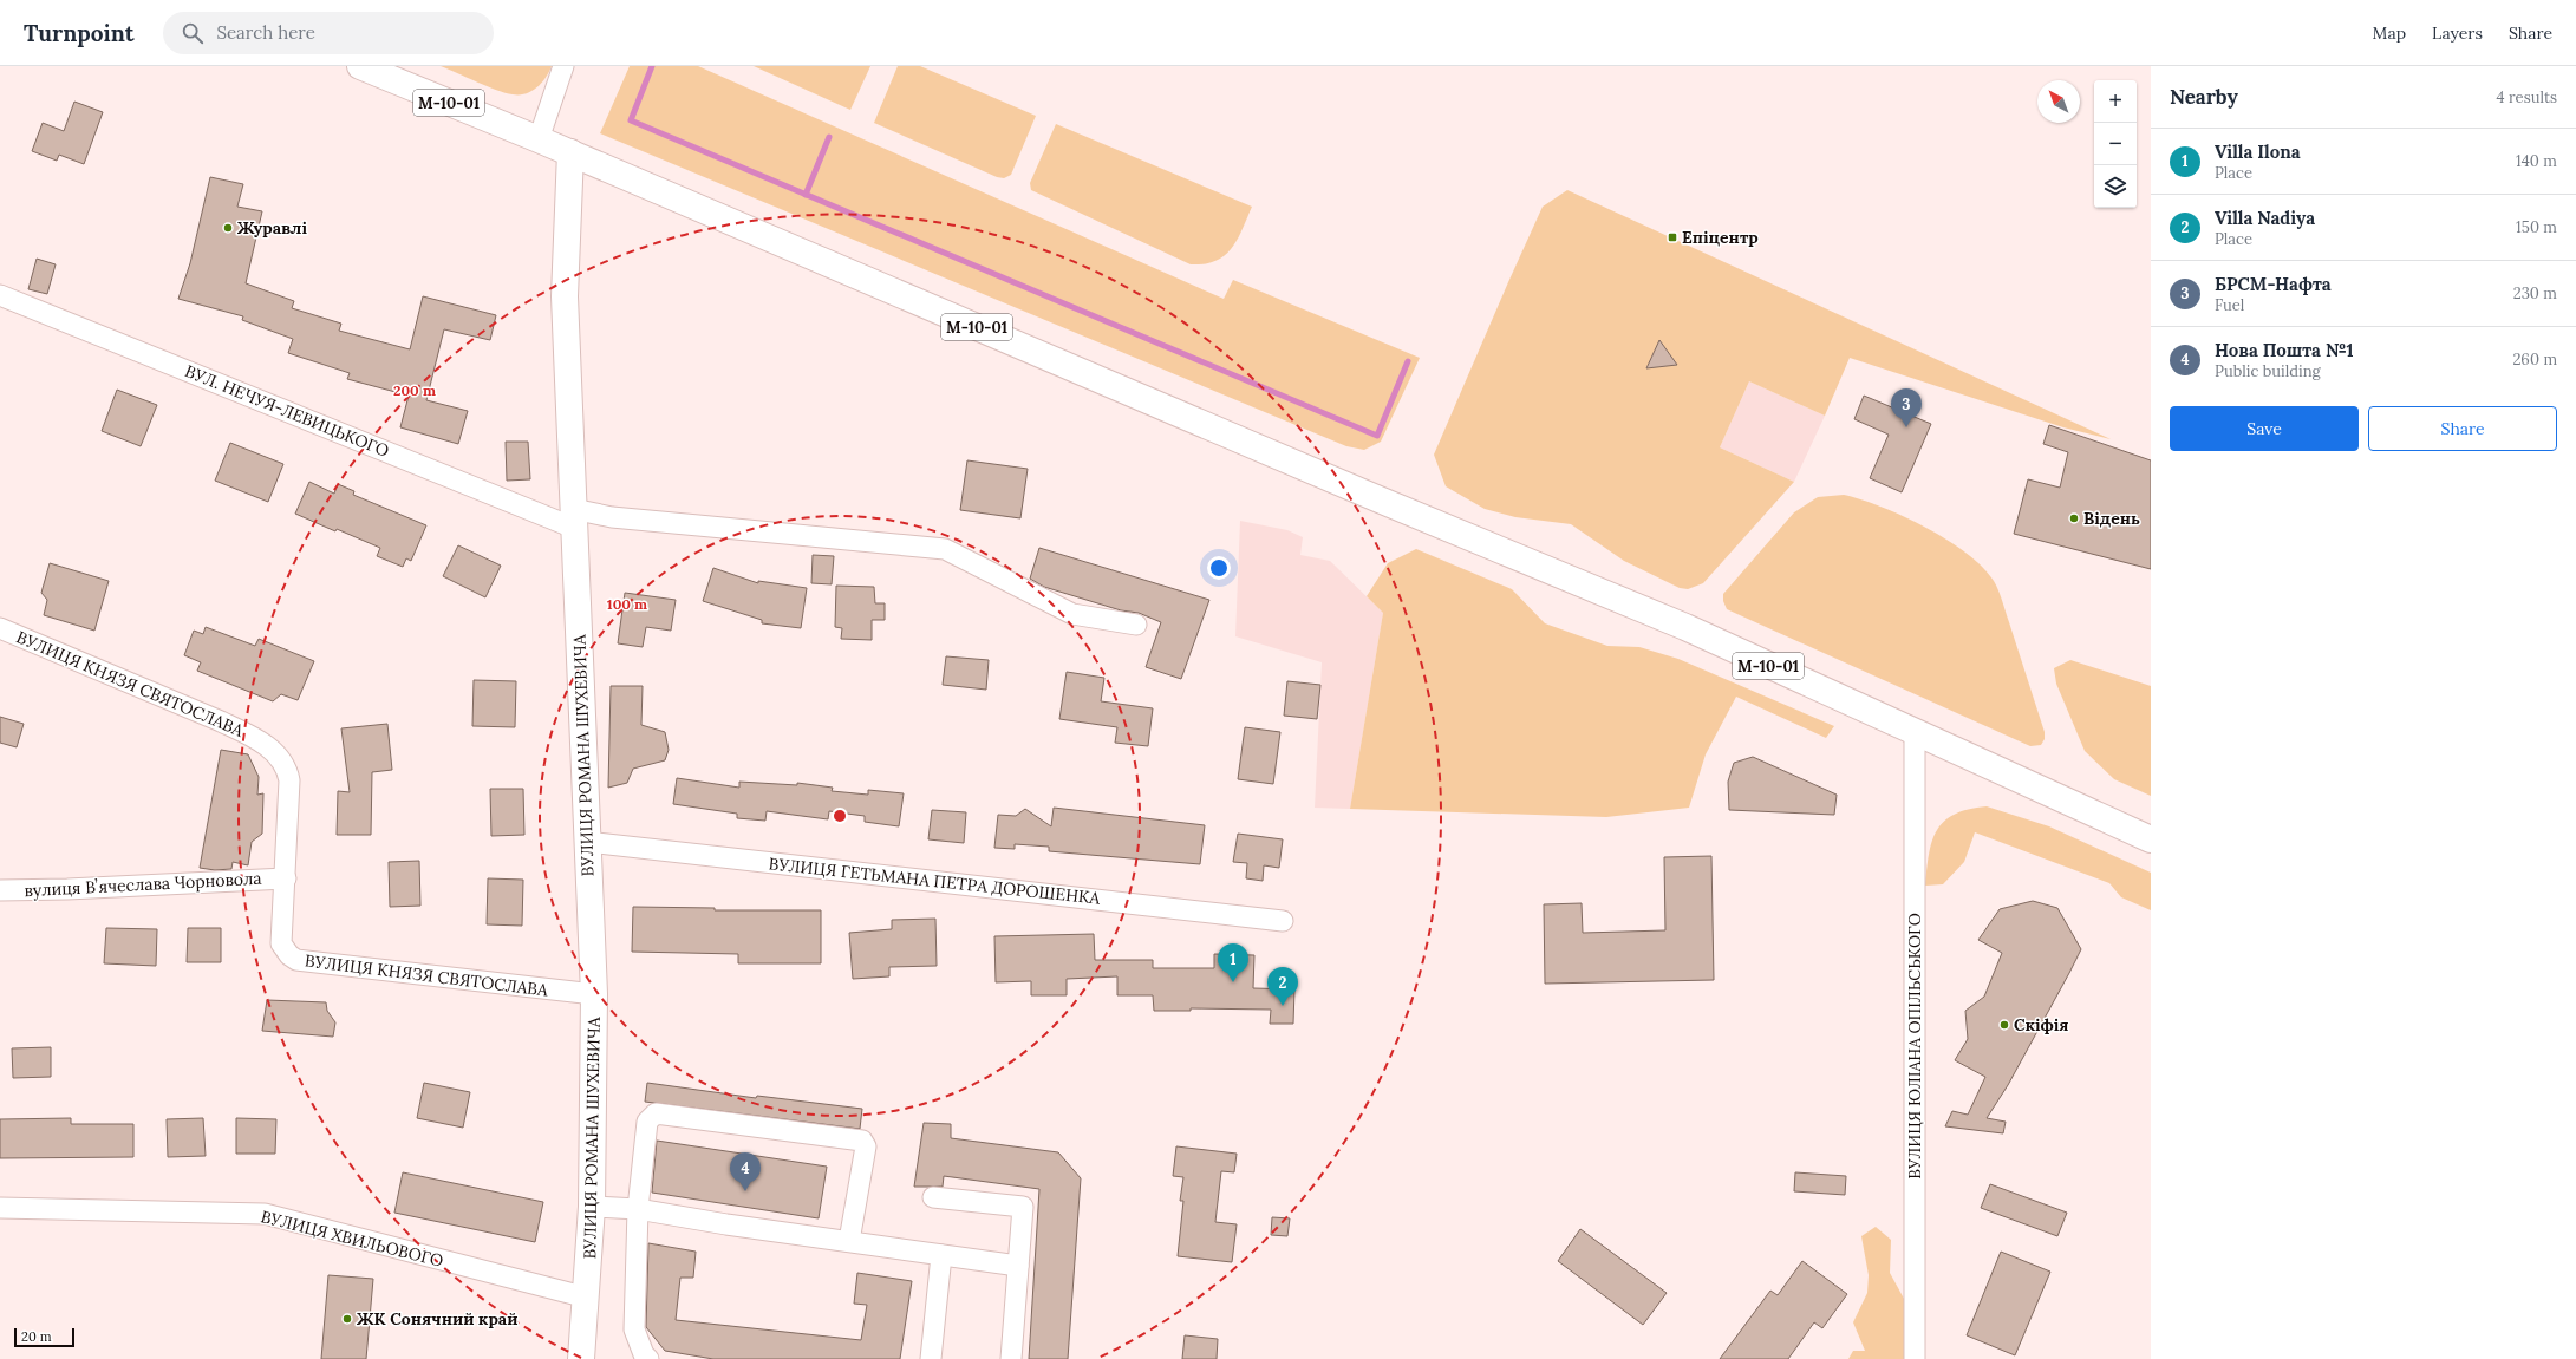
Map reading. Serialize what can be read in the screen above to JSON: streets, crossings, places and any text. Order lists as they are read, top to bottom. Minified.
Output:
{"streets":{"main road":["М-10-01","ВУЛИЦЯ РОМАНА ШУХЕВИЧА"],"street":["ВУЛ. НЕЧУЯ-ЛЕВИЦЬКОГО","ВУЛИЦЯ КНЯЗЯ СВЯТОСЛАВА","ВУЛИЦЯ ГЕТЬМАНА ПЕТРА ДОРОШЕНКА","вулиця Вʼячеслава Чорновола","ВУЛИЦЯ ЮЛІАНА ОПІЛЬСЬКОГО","ВУЛИЦЯ ХВИЛЬОВОГО"]},"crossings":[["М-10-01","ВУЛИЦЯ РОМАНА ШУХЕВИЧА"],["М-10-01","ВУЛИЦЯ ЮЛІАНА ОПІЛЬСЬКОГО"],["ВУЛ. НЕЧУЯ-ЛЕВИЦЬКОГО","ВУЛИЦЯ РОМАНА ШУХЕВИЧА"],["ВУЛИЦЯ КНЯЗЯ СВЯТОСЛАВА","ВУЛИЦЯ РОМАНА ШУХЕВИЧА"],["ВУЛИЦЯ КНЯЗЯ СВЯТОСЛАВА","вулиця Вʼячеслава Чорновола"],["ВУЛИЦЯ РОМАНА ШУХЕВИЧА","ВУЛИЦЯ ГЕТЬМАНА ПЕТРА ДОРОШЕНКА"],["ВУЛИЦЯ РОМАНА ШУХЕВИЧА","ВУЛИЦЯ ХВИЛЬОВОГО"]],"places":{"other":["Журавлі","Відень","Скіфія","ЖК Сонячний край"],"transit":["Епіцентр"]},"scale_bar":"20 m","north":"top left","page":{"header":"Turnpoint","search":"Search here","nav":["Map","Layers","Share"],"heading":["Nearby","4 results"],"map_buttons":["+","−"],"list":[{"mark":"1","name":"Villa Ilona","note":"Place","value":"140 m"},{"mark":"2","name":"Villa Nadiya","note":"Place","value":"150 m"},{"mark":"3","name":"БРСМ-Нафта","note":"Fuel","value":"230 m"},{"mark":"4","name":"Нова Пошта №1","note":"Public building","value":"260 m"}],"pins":["3","1","2","4"],"buttons":["Save","Share"],"scale":"20 m"},"rings":["200 m","100 m"]}
